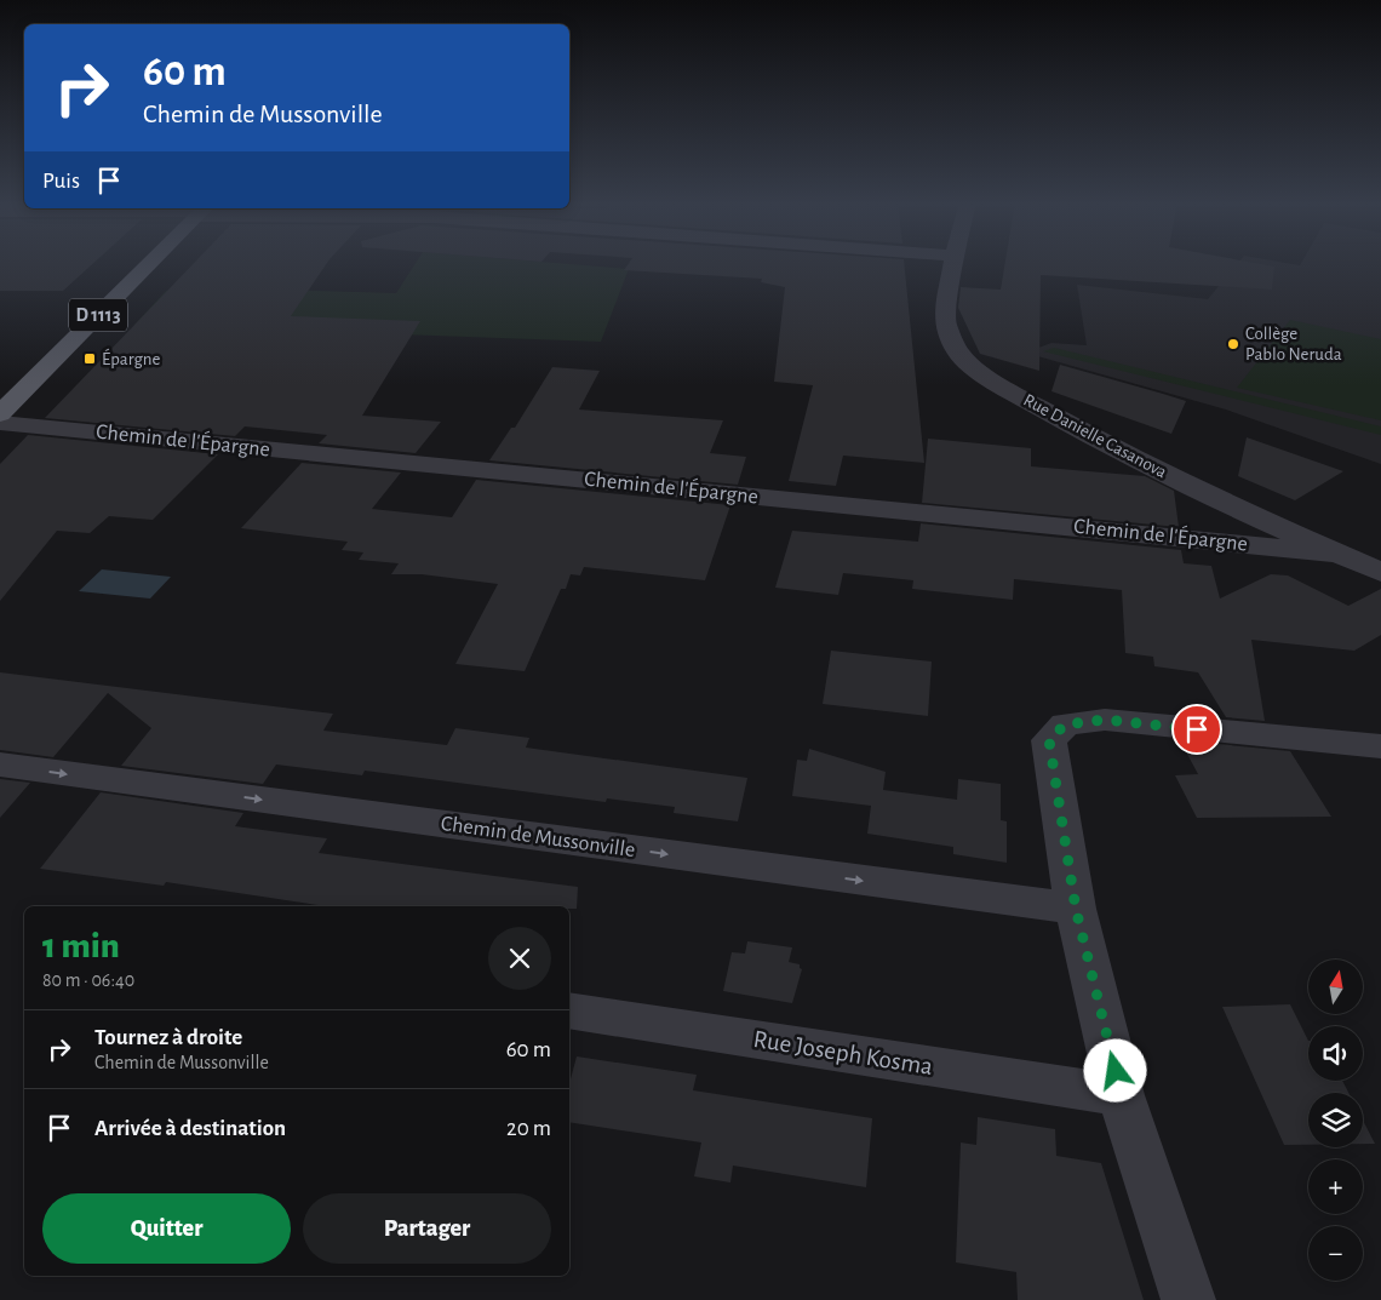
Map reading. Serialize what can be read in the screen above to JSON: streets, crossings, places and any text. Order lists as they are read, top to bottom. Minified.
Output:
{"streets":{"main road":["D 1113"],"street":["Rue Danielle Casanova","Chemin de l'Épargne","Chemin de Mussonville","Rue Joseph Kosma"]},"crossings":[["Rue Danielle Casanova","Chemin de l'Épargne"]],"one_way":["Chemin de Mussonville"],"places":{"other":["Collège Pablo Neruda"],"transit":["Épargne"]},"north":"top","page":{"turn":["60 m","Chemin de Mussonville"],"then":"Puis","heading":["1 min","80 m · 06:40"],"map_buttons":["+","−"],"list":[{"name":"Tournez à droite","note":"Chemin de Mussonville","value":"60 m"},{"name":"Arrivée à destination","value":"20 m"}],"buttons":["Quitter","Partager"]}}
